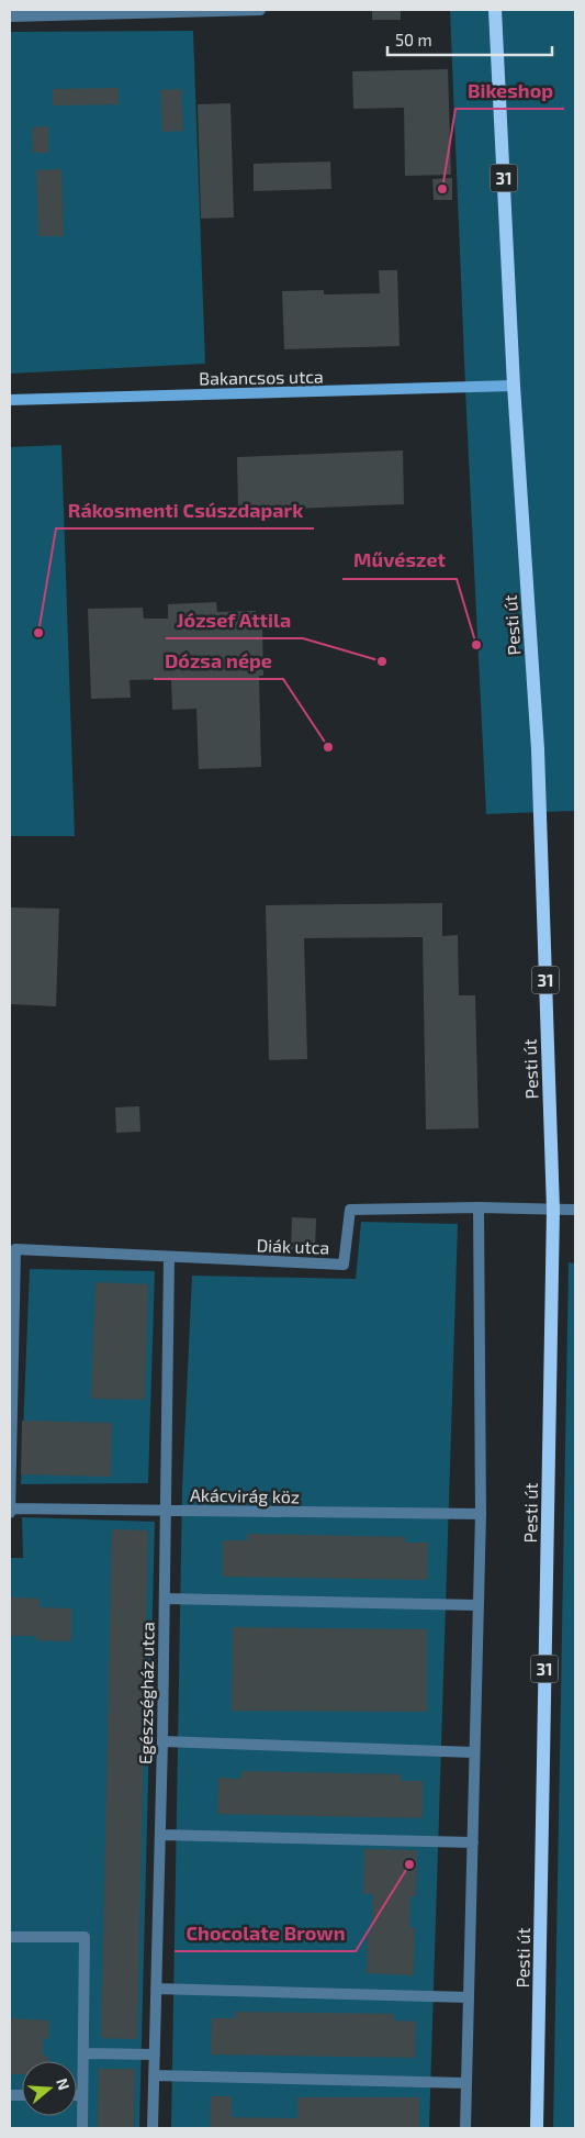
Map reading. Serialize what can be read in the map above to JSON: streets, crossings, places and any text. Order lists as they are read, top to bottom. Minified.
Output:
{"streets":{"main road":["31","Pesti út"],"street":["Bakancsos utca","Diák utca","Akácvirág köz","Egészségház utca"]},"crossings":[["Bakancsos utca","Pesti út"],["Pesti út","Diák utca"],["Diák utca","Akácvirág köz"],["Diák utca","Egészségház utca"],["Akácvirág köz","Egészségház utca"]],"places":["Bikeshop","Rákosmenti Csúszdapark","Művészet","József Attila","Dózsa népe","Chocolate Brown"],"scale_bar":"50 m","north":"right"}
